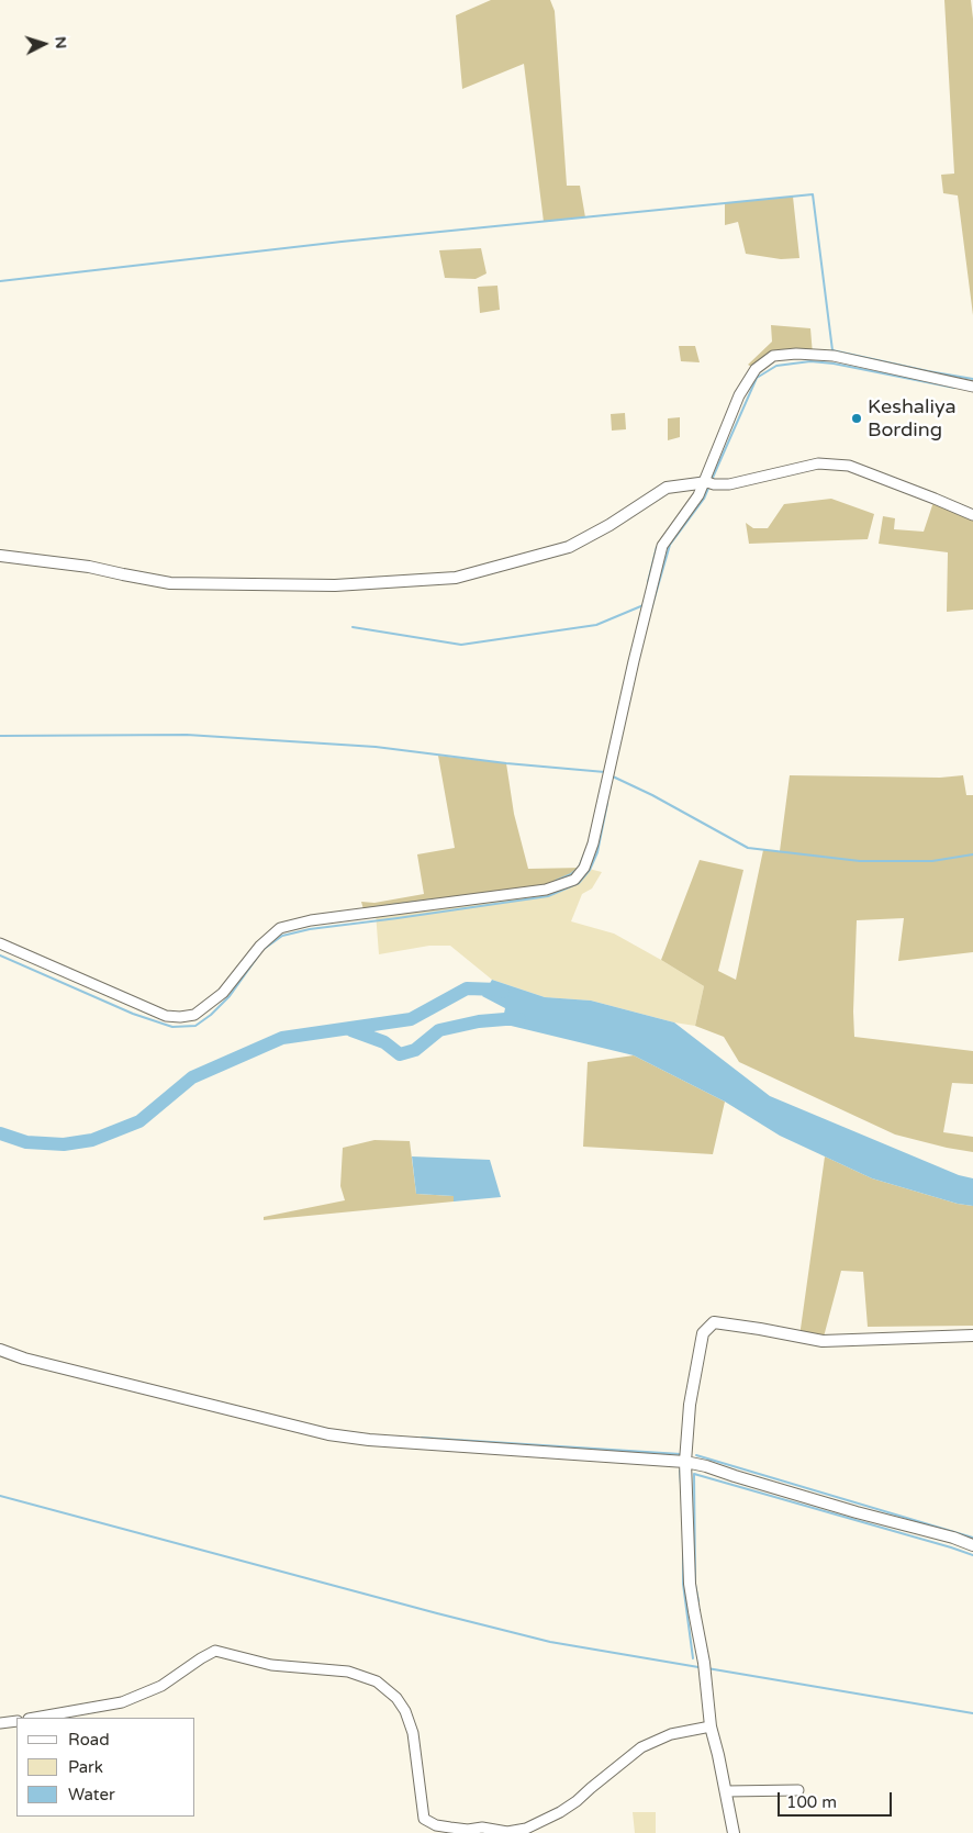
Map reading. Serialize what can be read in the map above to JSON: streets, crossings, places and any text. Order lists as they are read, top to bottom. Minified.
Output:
{"places":["Keshaliya Bording"],"legend":["Road","Park","Water"],"scale_bar":"100 m","north":"right"}
